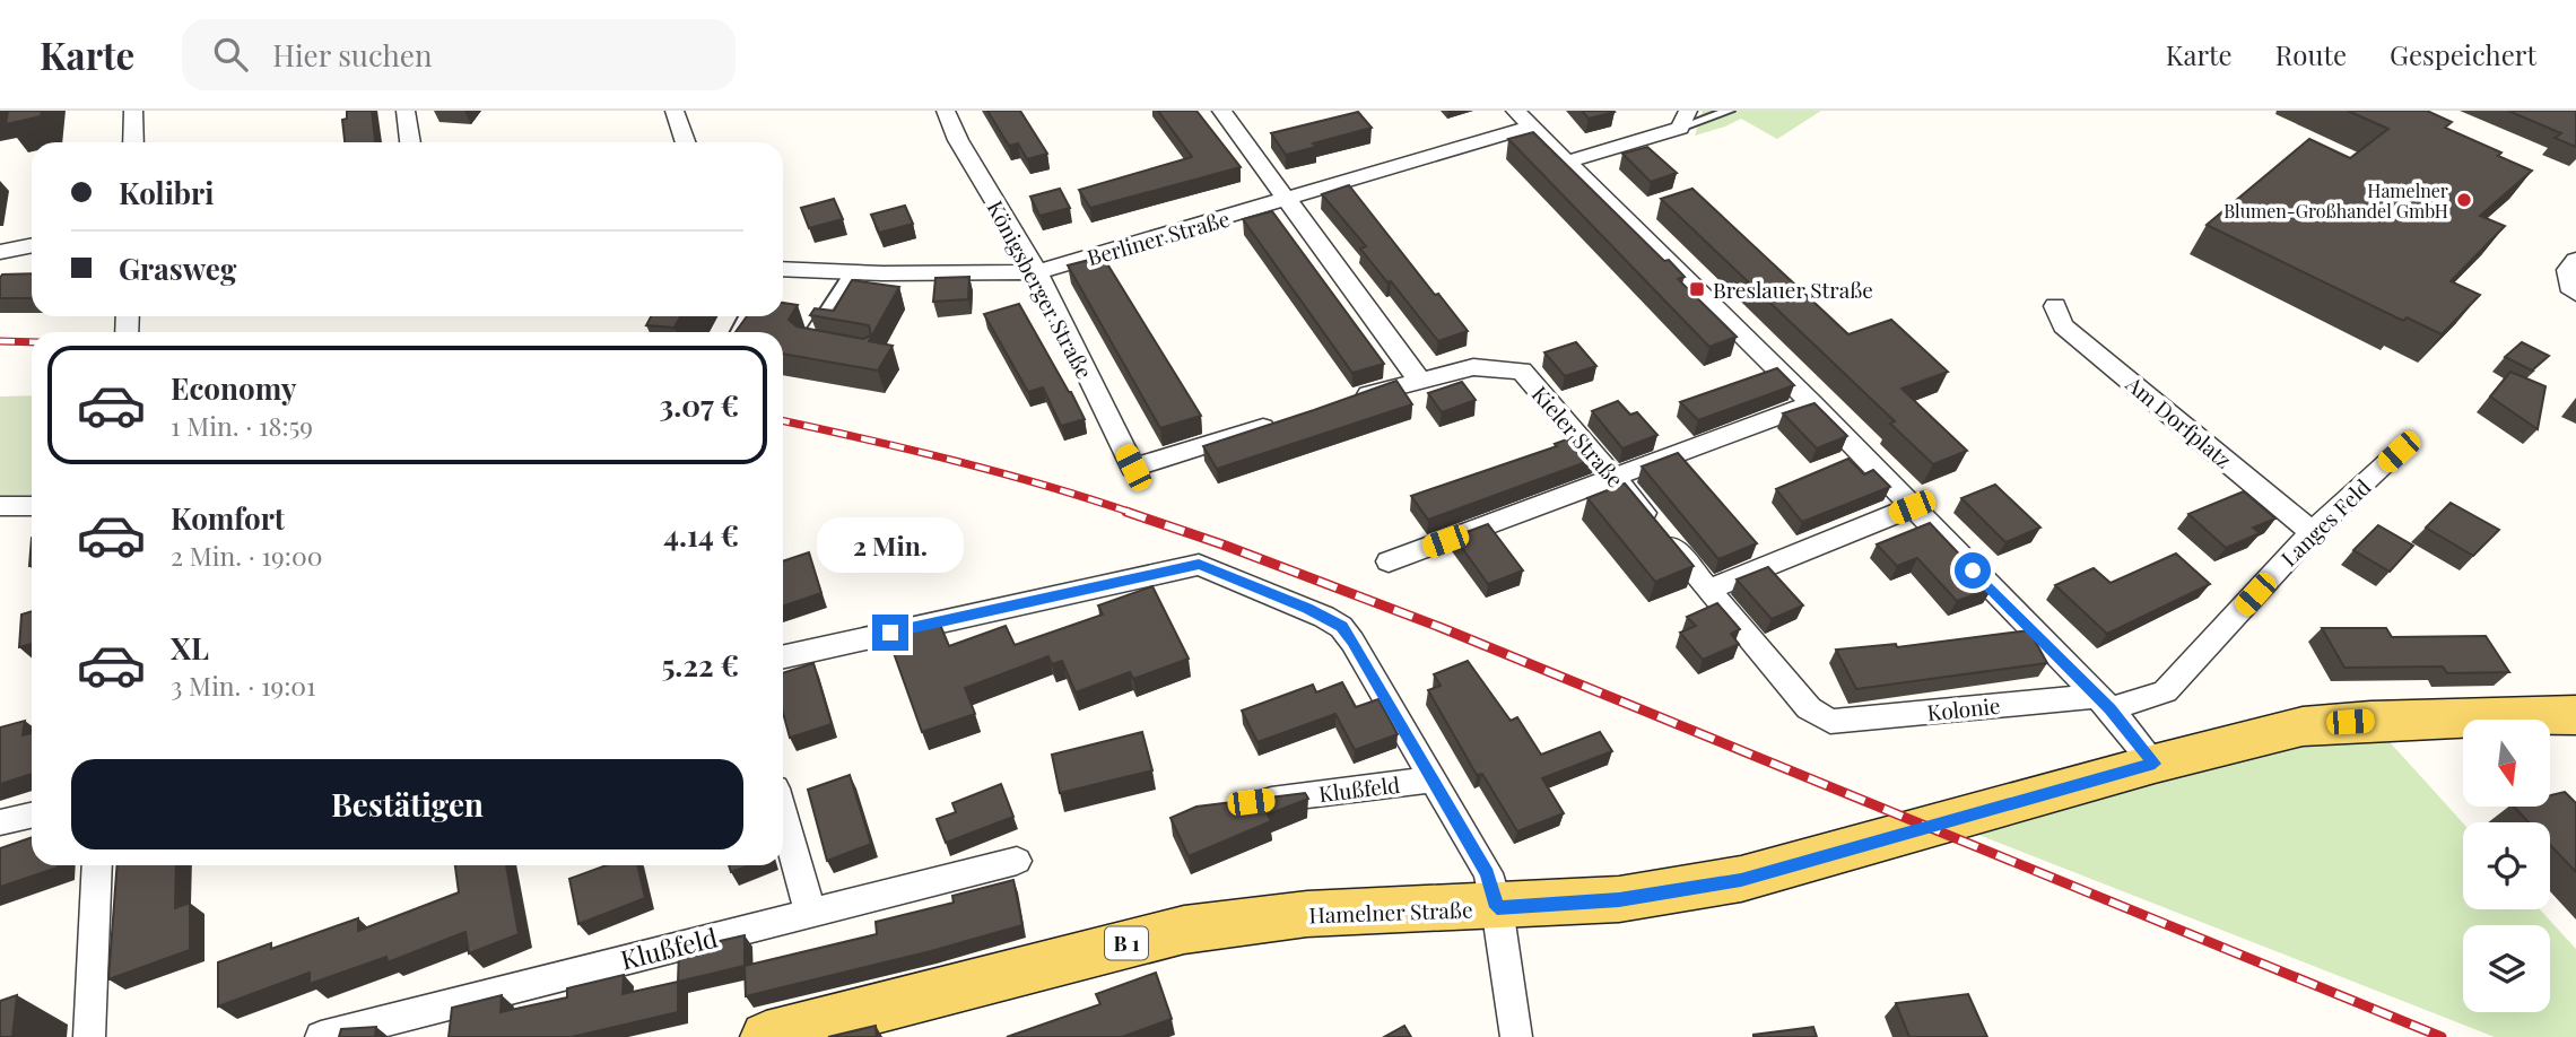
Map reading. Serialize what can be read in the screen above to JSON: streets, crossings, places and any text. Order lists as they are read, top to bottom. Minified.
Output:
{"streets":{"main road":["Hamelner Straße","B 1"],"street":["Berliner Straße","Königsberger Straße","Am Dorfplatz","Kieler Straße","Langes Feld","Kolonie","Klußfeld"]},"crossings":[["Berliner Straße","Königsberger Straße"],["Am Dorfplatz","Langes Feld"],["Kieler Straße","Kolonie"],["Langes Feld","Kolonie"]],"places":{"other":["Hamelner Blumen-Großhandel GmbH"],"transit":["Breslauer Straße"]},"north":"bottom","page":{"header":"Karte","search":"Hier suchen","nav":["Karte","Route","Gespeichert"],"banner":["Kolibri","Grasweg"],"list":[{"name":"Economy","note":"1 Min. · 18:59","value":"3.07 €"},{"name":"Komfort","note":"2 Min. · 19:00","value":"4.14 €"},{"name":"XL","note":"3 Min. · 19:01","value":"5.22 €"}],"bubble":"2 Min.","buttons":"Bestätigen"}}
